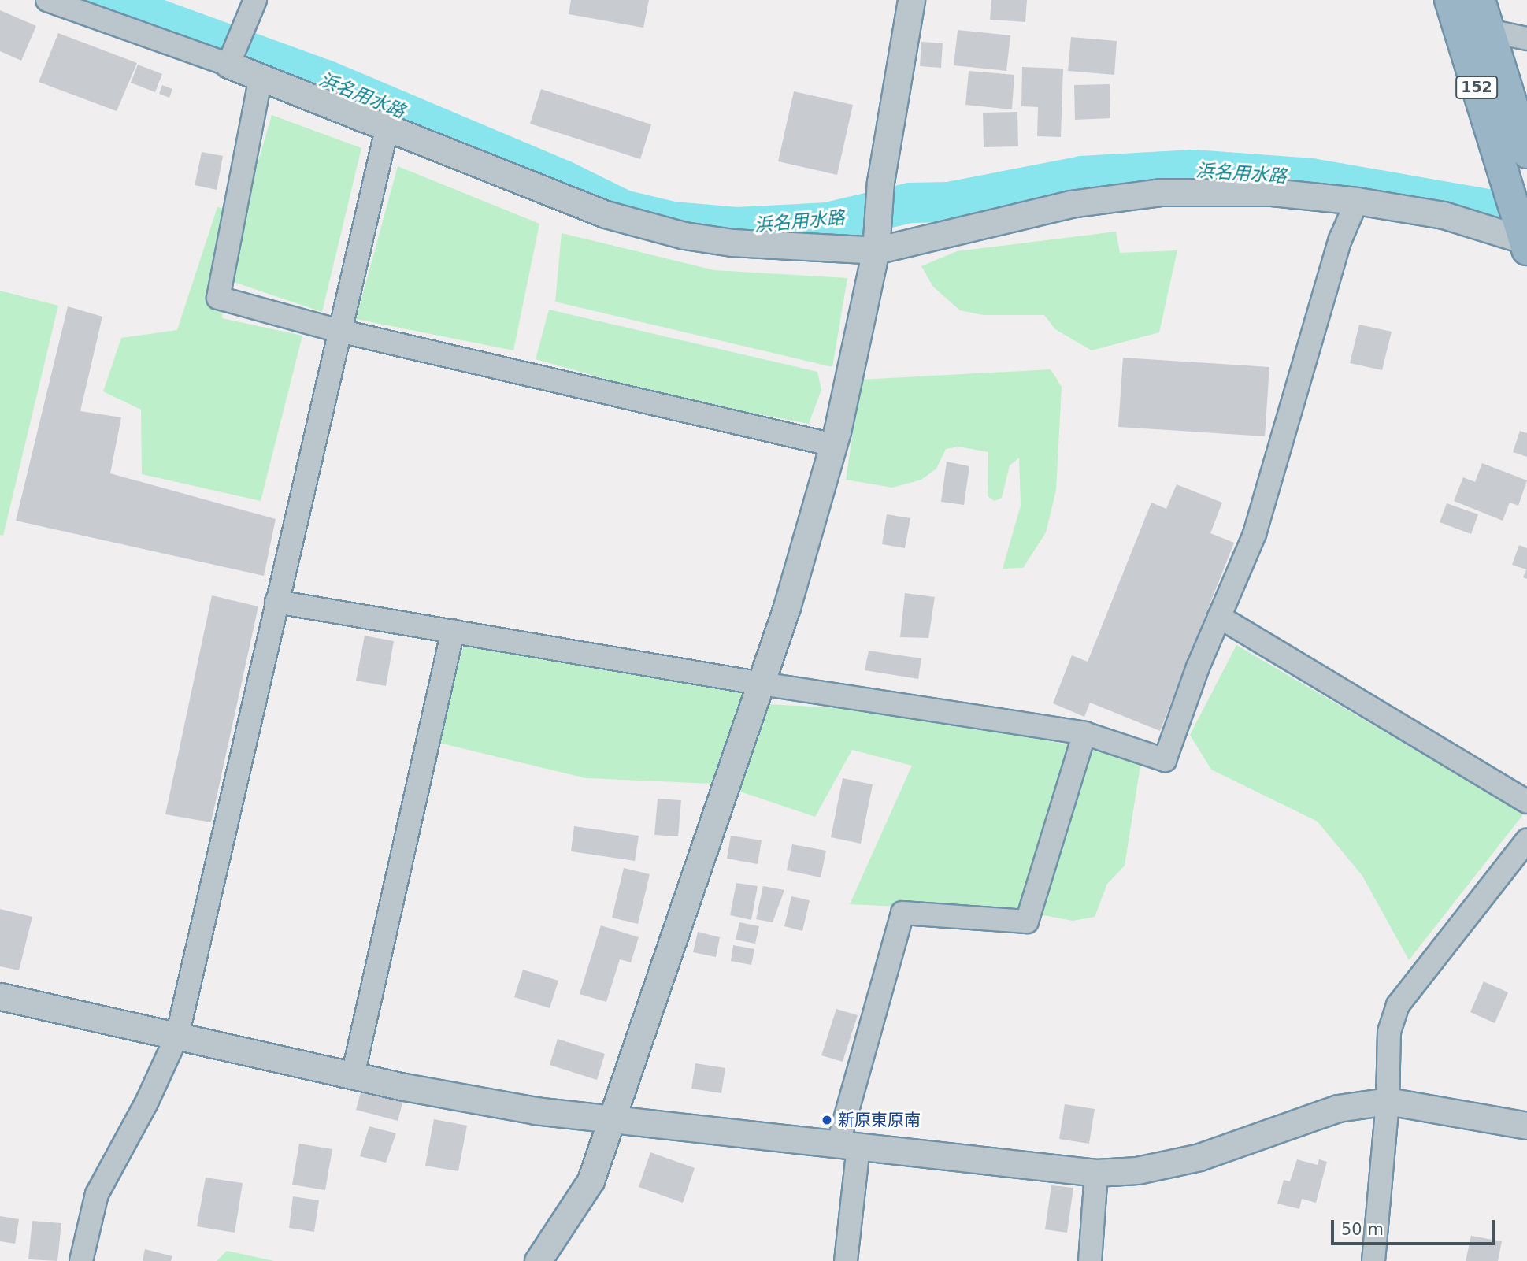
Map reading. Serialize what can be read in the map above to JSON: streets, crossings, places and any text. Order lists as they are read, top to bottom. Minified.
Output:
{"streets":{"highway":["152"]},"water":["浜名用水路"],"places":["新原東原南"],"scale_bar":"50 m"}
